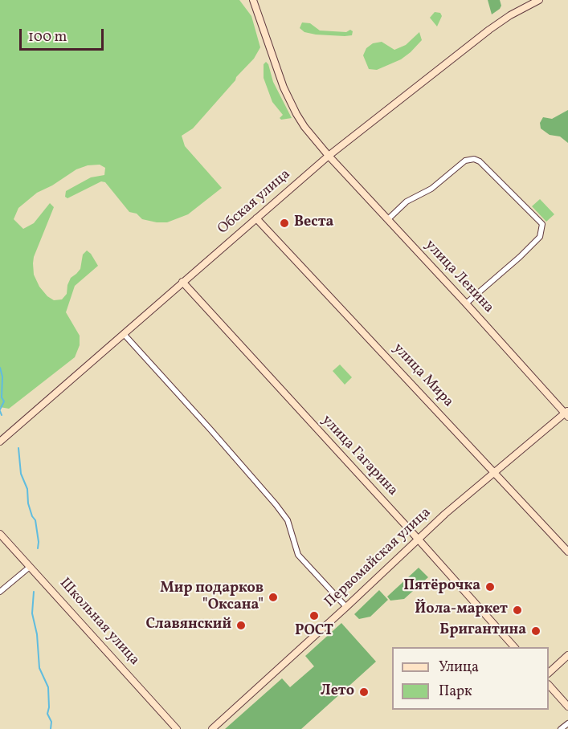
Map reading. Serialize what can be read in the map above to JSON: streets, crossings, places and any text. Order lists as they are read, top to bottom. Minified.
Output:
{"streets":{"street":["Обская улица","улица Ленина","улица Мира","улица Гагарина","Первомайская улица","Школьная улица"]},"crossings":[["Обская улица","улица Ленина"],["Обская улица","улица Мира"],["Обская улица","улица Гагарина"],["улица Ленина","Первомайская улица"],["улица Мира","Первомайская улица"],["улица Гагарина","Первомайская улица"]],"places":["Веста","Пятёрочка","Мир подарков \"Оксана\"","Йола-маркет","РОСТ","Славянский","Бригантина","Лето"],"legend":["Улица","Парк"],"scale_bar":"100 m"}
